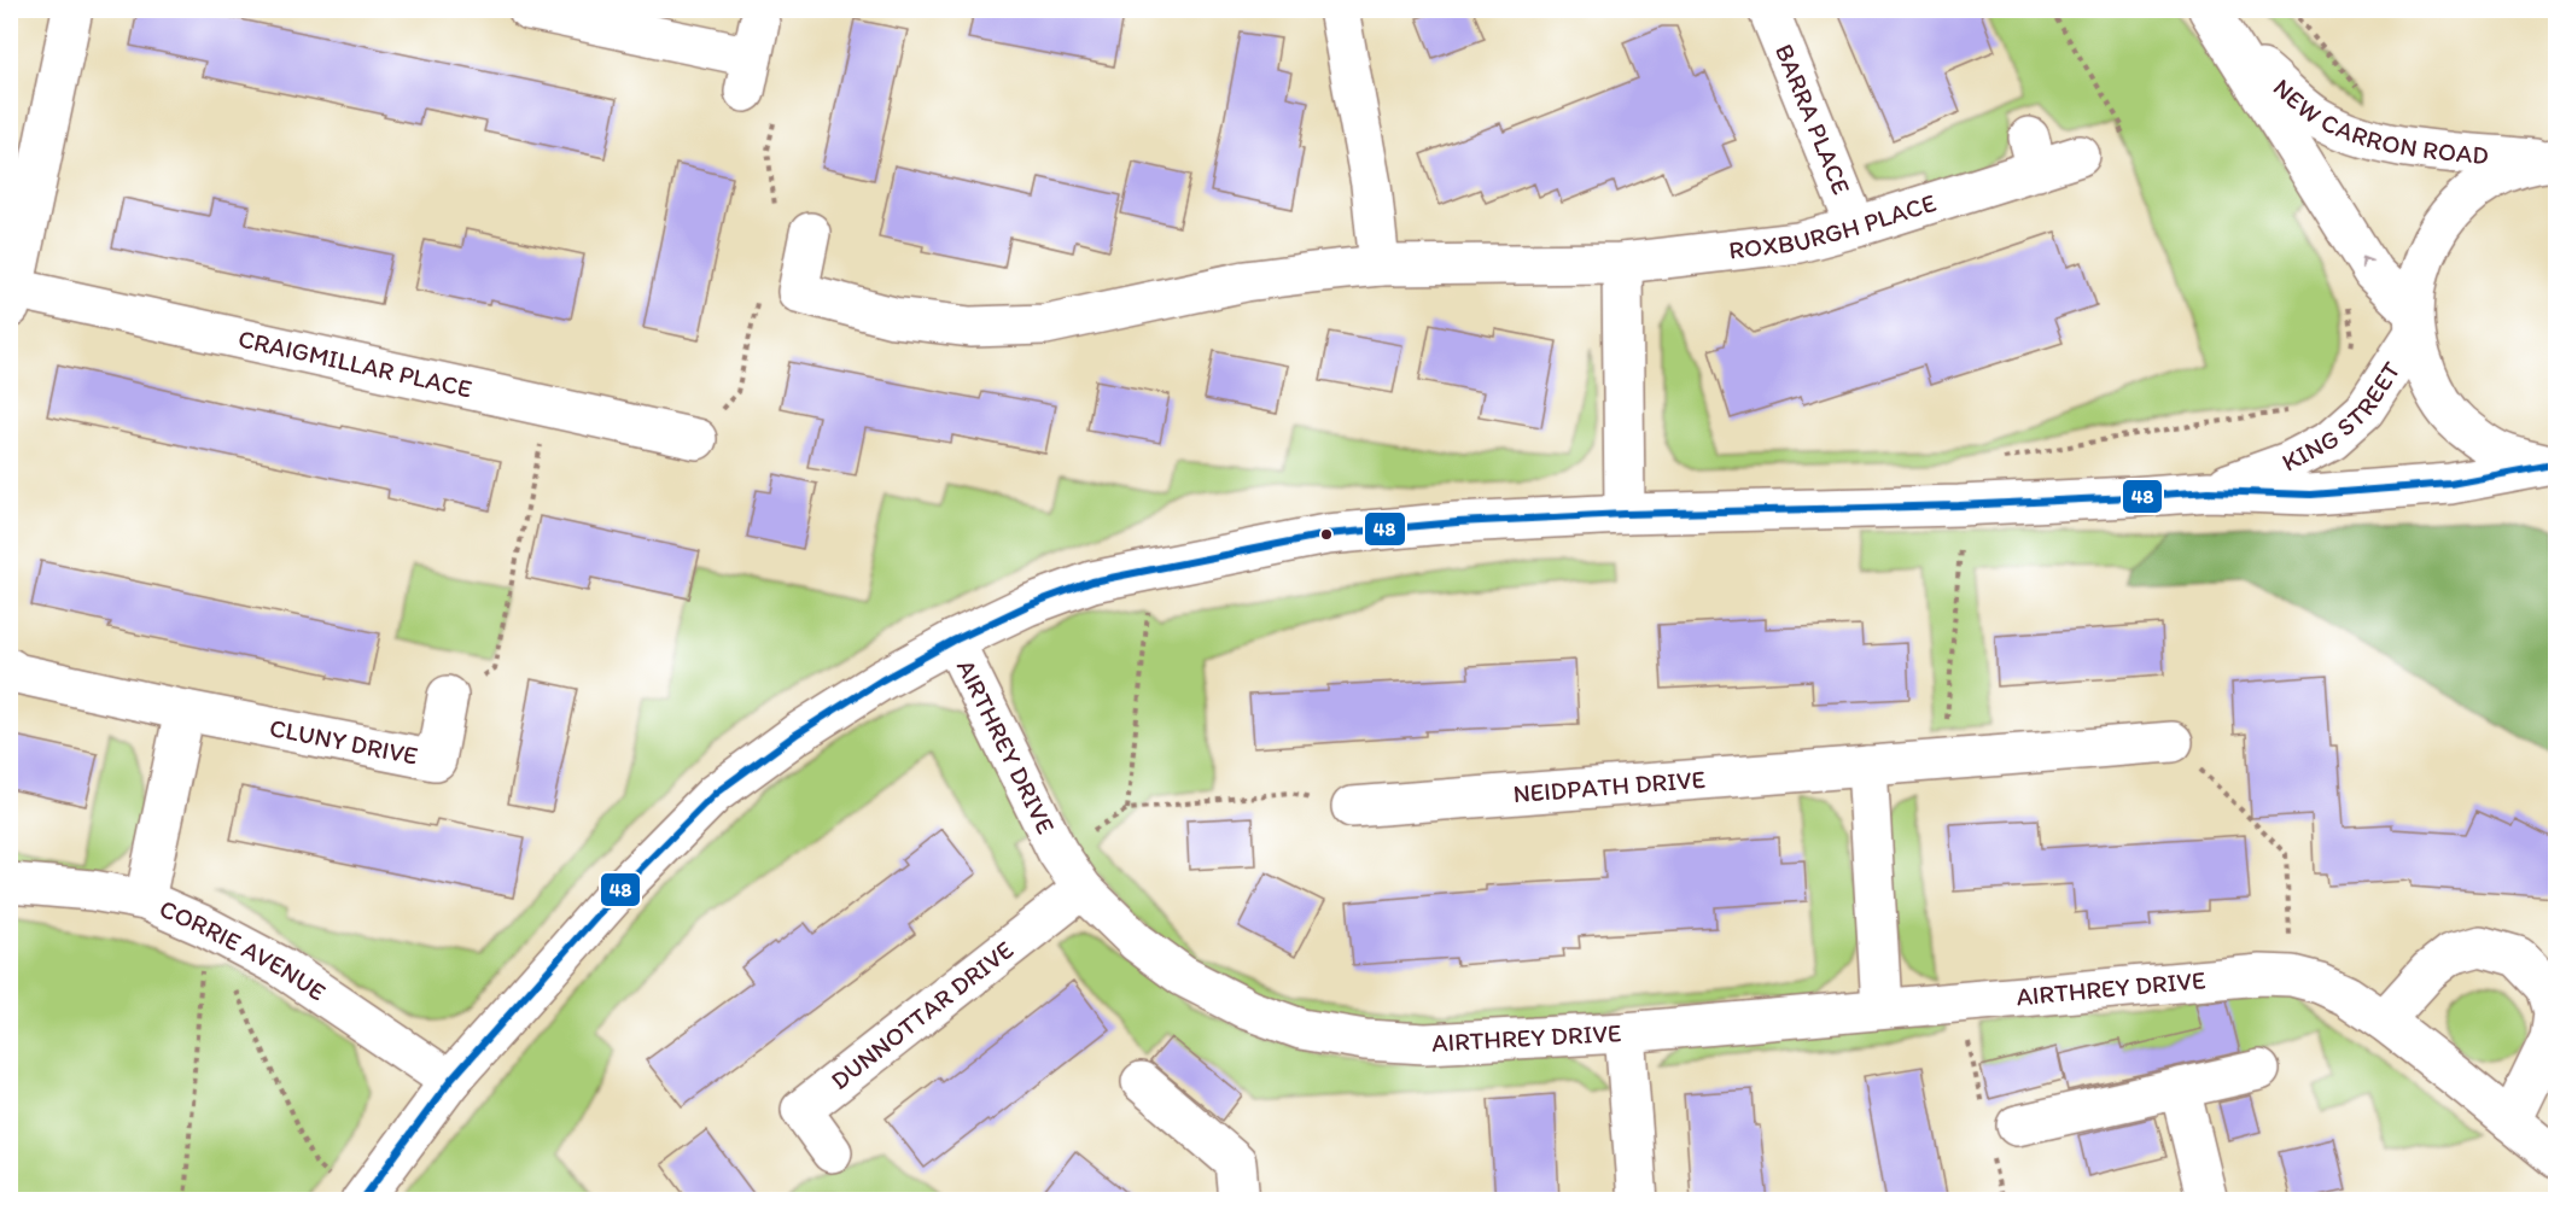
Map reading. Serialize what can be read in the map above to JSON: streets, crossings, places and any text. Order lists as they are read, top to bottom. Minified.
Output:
{"streets":{"street":["NEW CARRON ROAD","BARRA PLACE","ROXBURGH PLACE","CRAIGMILLAR PLACE","KING STREET","CLUNY DRIVE","AIRTHREY DRIVE","NEIDPATH DRIVE","CORRIE AVENUE","DUNNOTTAR DRIVE"]},"crossings":[["NEW CARRON ROAD","KING STREET"],["BARRA PLACE","ROXBURGH PLACE"],["KING STREET","AIRTHREY DRIVE"],["KING STREET","CORRIE AVENUE"],["AIRTHREY DRIVE","DUNNOTTAR DRIVE"]],"lines":["transit line 48"]}
